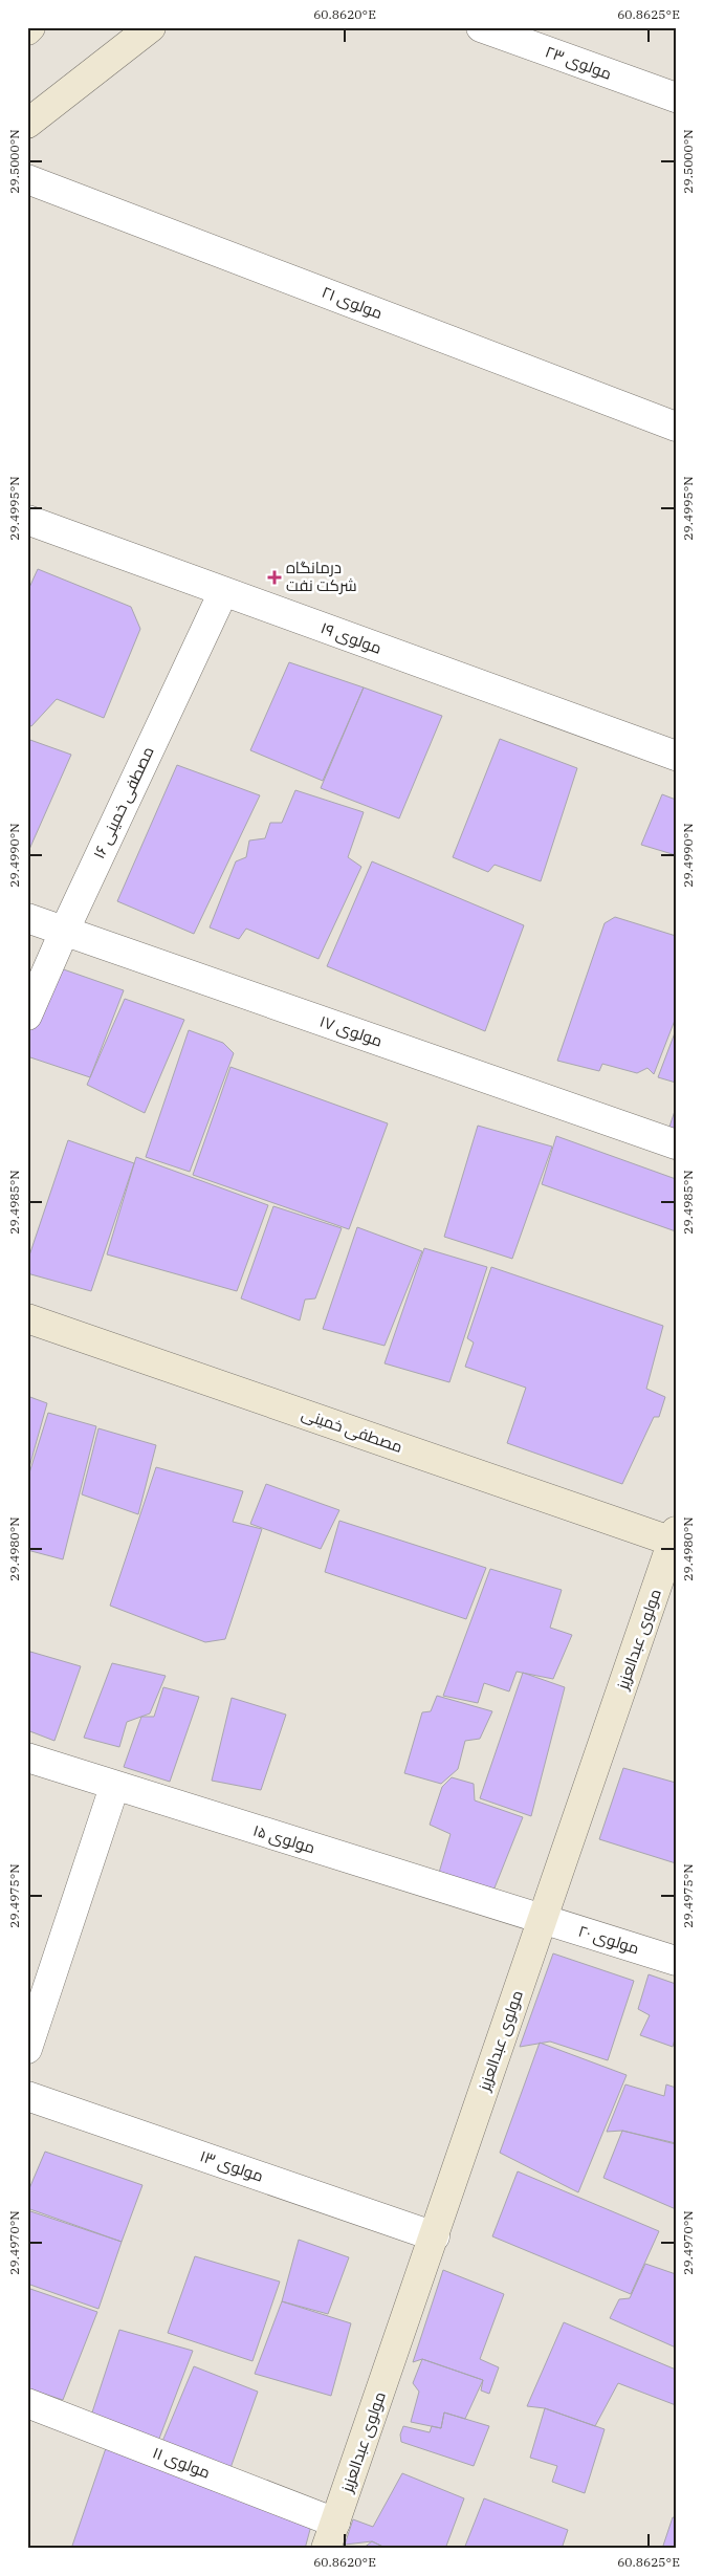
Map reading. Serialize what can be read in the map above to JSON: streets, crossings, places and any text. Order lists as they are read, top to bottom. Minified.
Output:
{"streets":{"main road":["مصطفی خمینی","مولوی عبدالعزیز"],"street":["مولوی ۲۳","مولوی ۲۱","مولوی ۱۹","مصطفی خمینی ۱۶","مولوی ۱۷","مولوی ۱۵","مولوی ۲۰","مولوی ۱۳","مولوی ۱۱"]},"crossings":[["مولوی ۱۹","مصطفی خمینی ۱۶"],["مصطفی خمینی ۱۶","مولوی ۱۷"],["مصطفی خمینی","مولوی عبدالعزیز"],["مولوی عبدالعزیز","مولوی ۱۵"],["مولوی عبدالعزیز","مولوی ۲۰"],["مولوی عبدالعزیز","مولوی ۱۳"],["مولوی عبدالعزیز","مولوی ۱۱"],["مولوی ۱۵","مولوی ۲۰"]],"places":{"health":["درمانگاه شرکت نفت"]},"coordinates":["60.8620°E","60.8625°E","29.5000°N","29.4995°N","29.4990°N","29.4985°N","29.4980°N","29.4975°N","29.4970°N"]}
